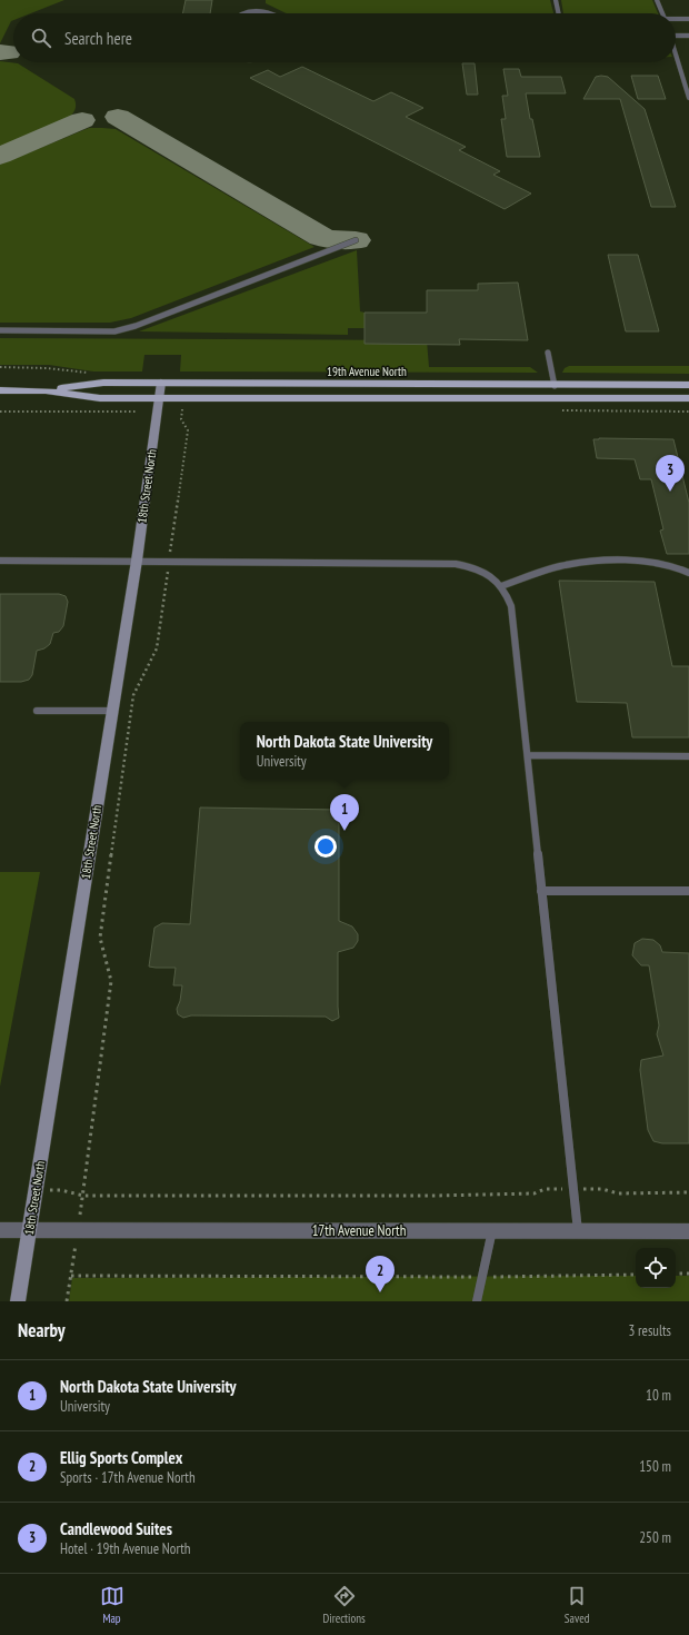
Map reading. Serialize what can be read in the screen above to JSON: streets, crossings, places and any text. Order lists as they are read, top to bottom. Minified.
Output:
{"streets":{"main road":["19th Avenue North"],"street":["18th Street North","17th Avenue North"]},"crossings":[["19th Avenue North","18th Street North"],["18th Street North","17th Avenue North"]],"page":{"search":"Search here","pins":["3","1","2"],"popup":["North Dakota State University","University"],"heading":["Nearby","3 results"],"list":[{"mark":"1","name":"North Dakota State University","note":"University","value":"10 m"},{"mark":"2","name":"Ellig Sports Complex","note":"Sports · 17th Avenue North","value":"150 m"},{"mark":"3","name":"Candlewood Suites","note":"Hotel · 19th Avenue North","value":"250 m"}],"nav":["Map","Directions","Saved"]}}
